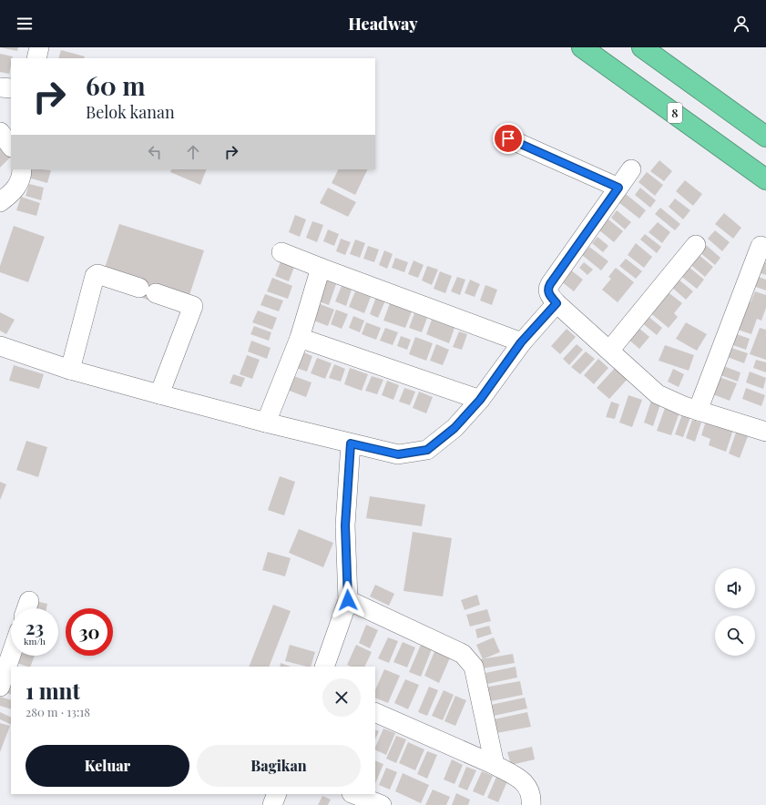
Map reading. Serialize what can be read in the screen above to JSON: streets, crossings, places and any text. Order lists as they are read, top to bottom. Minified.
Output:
{"streets":{"highway":["8"]},"page":{"header":"Headway","turn":["60 m","Belok kanan"],"speed":"23 km/h","limit":"30","heading":["1 mnt","280 m · 13:18"],"buttons":["Keluar","Bagikan"]}}
